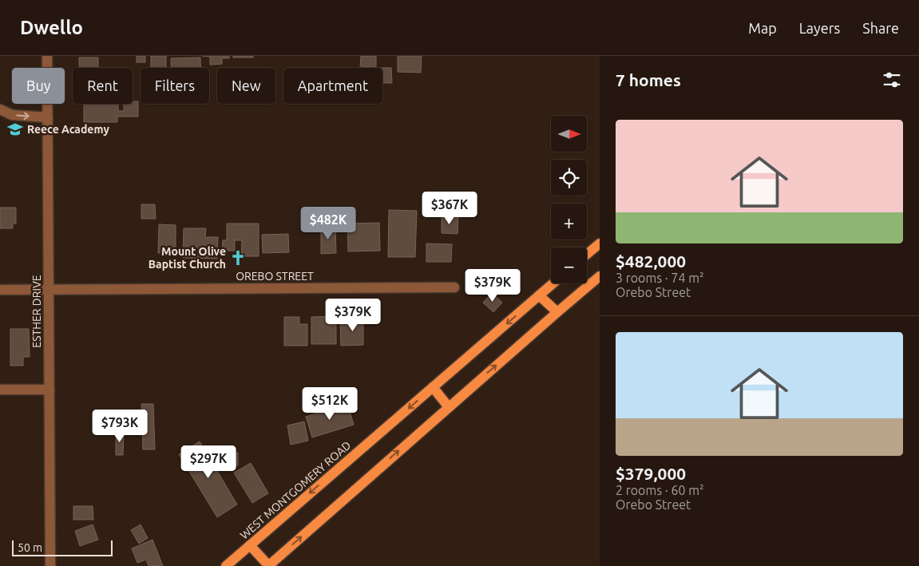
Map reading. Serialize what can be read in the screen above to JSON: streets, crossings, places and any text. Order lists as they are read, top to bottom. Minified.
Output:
{"streets":{"main road":["WEST MONTGOMERY ROAD"],"street":["OREBO STREET","ESTHER DRIVE"]},"crossings":[["OREBO STREET","ESTHER DRIVE"]],"places":{"school or university":["Reece Academy"],"church":["Mount Olive Baptist Church"]},"scale_bar":"50 m","north":"right","page":{"header":"Dwello","nav":["Map","Layers","Share"],"heading":"7 homes","chip":["Buy","Rent","Filters","New","Apartment"],"list":[{"name":"$482,000","note":"3 rooms · 74 m² · Orebo Street"},{"name":"$379,000","note":"2 rooms · 60 m² · Orebo Street"}],"map_buttons":["+","−"],"price":["$367K","$482K","$379K","$379K","$512K","$793K","$297K"],"scale":"50 m"}}
